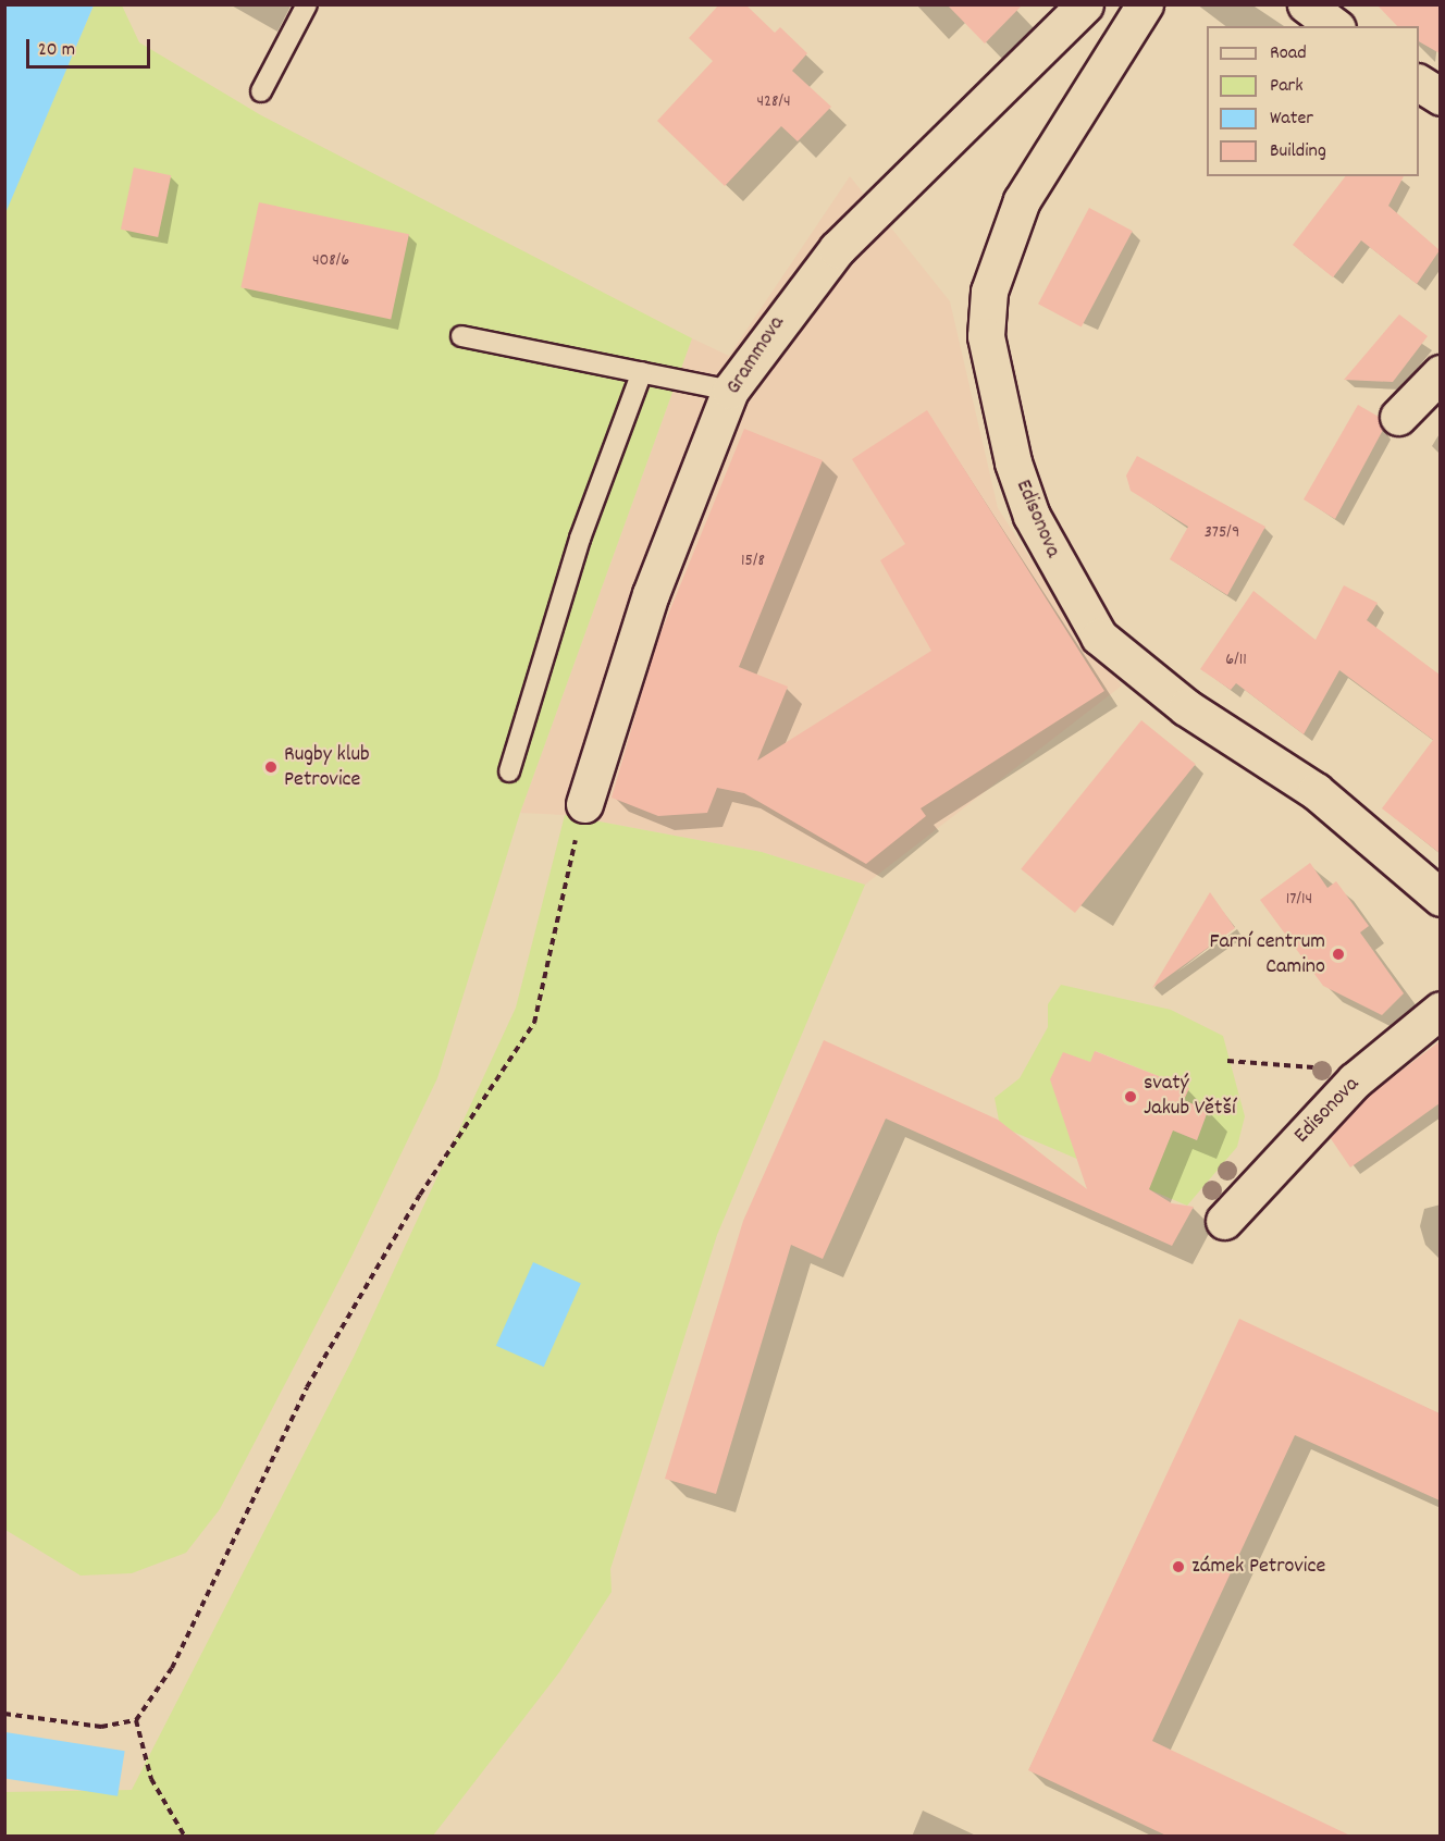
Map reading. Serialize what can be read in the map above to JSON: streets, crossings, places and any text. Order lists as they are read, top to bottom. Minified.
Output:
{"streets":{"street":["Grammova","Edisonova"]},"places":["Rugby klub Petrovice","Farní centrum Camino","svatý Jakub Větší","zámek Petrovice"],"house_numbers":["428/4","408/6","375/9","15/8","6/11","17/14"],"legend":["Road","Park","Water","Building"],"scale_bar":"20 m"}
